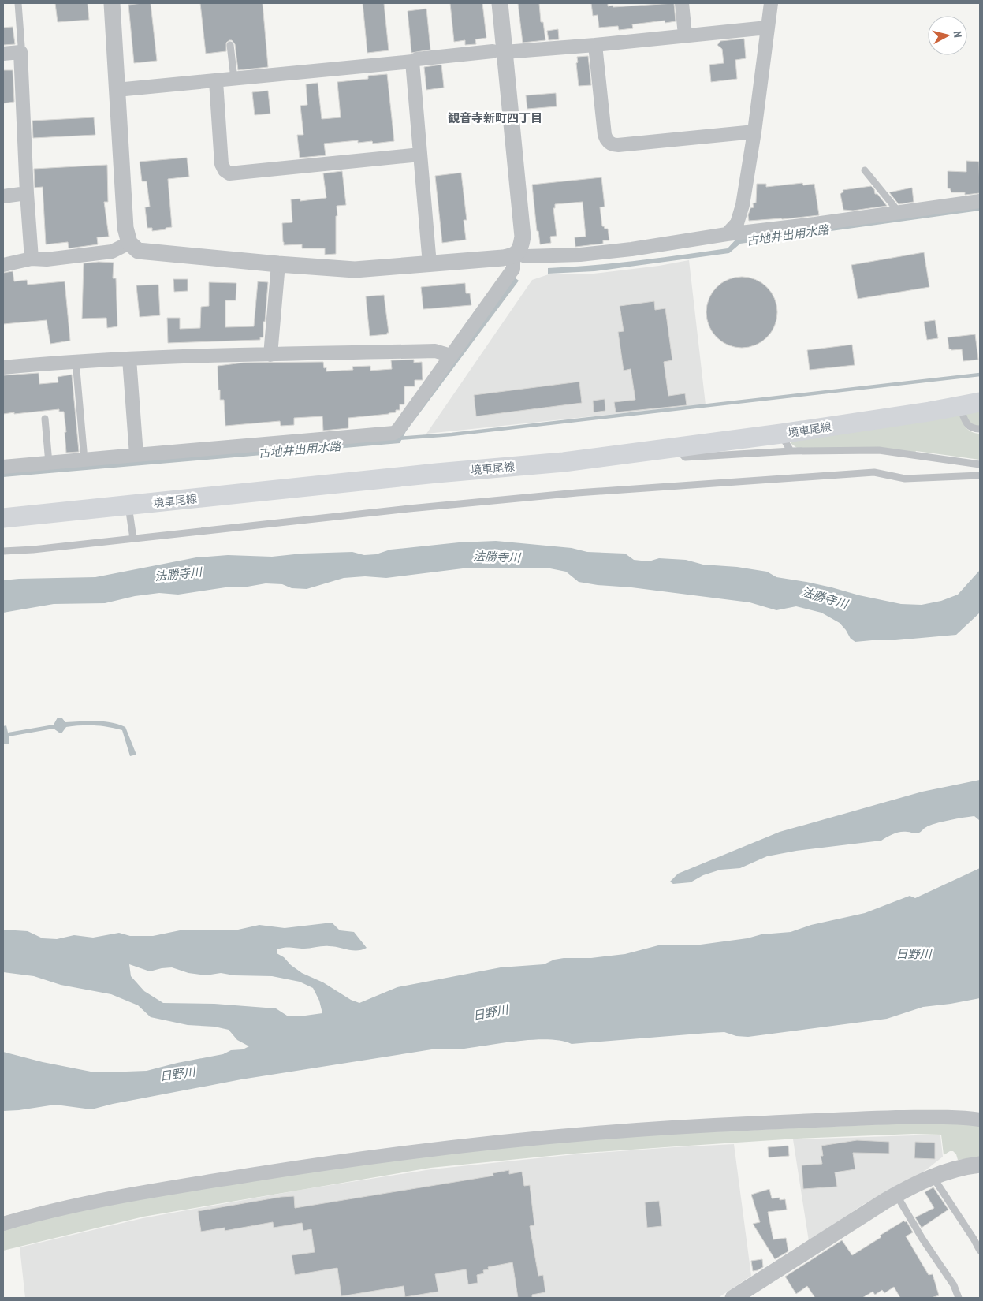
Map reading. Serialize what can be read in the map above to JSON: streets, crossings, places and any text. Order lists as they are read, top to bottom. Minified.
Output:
{"streets":{"main road":["境車尾線"]},"districts":["観音寺新町四丁目"],"water":["古地井出用水路","法勝寺川","日野川"],"north":"right"}
